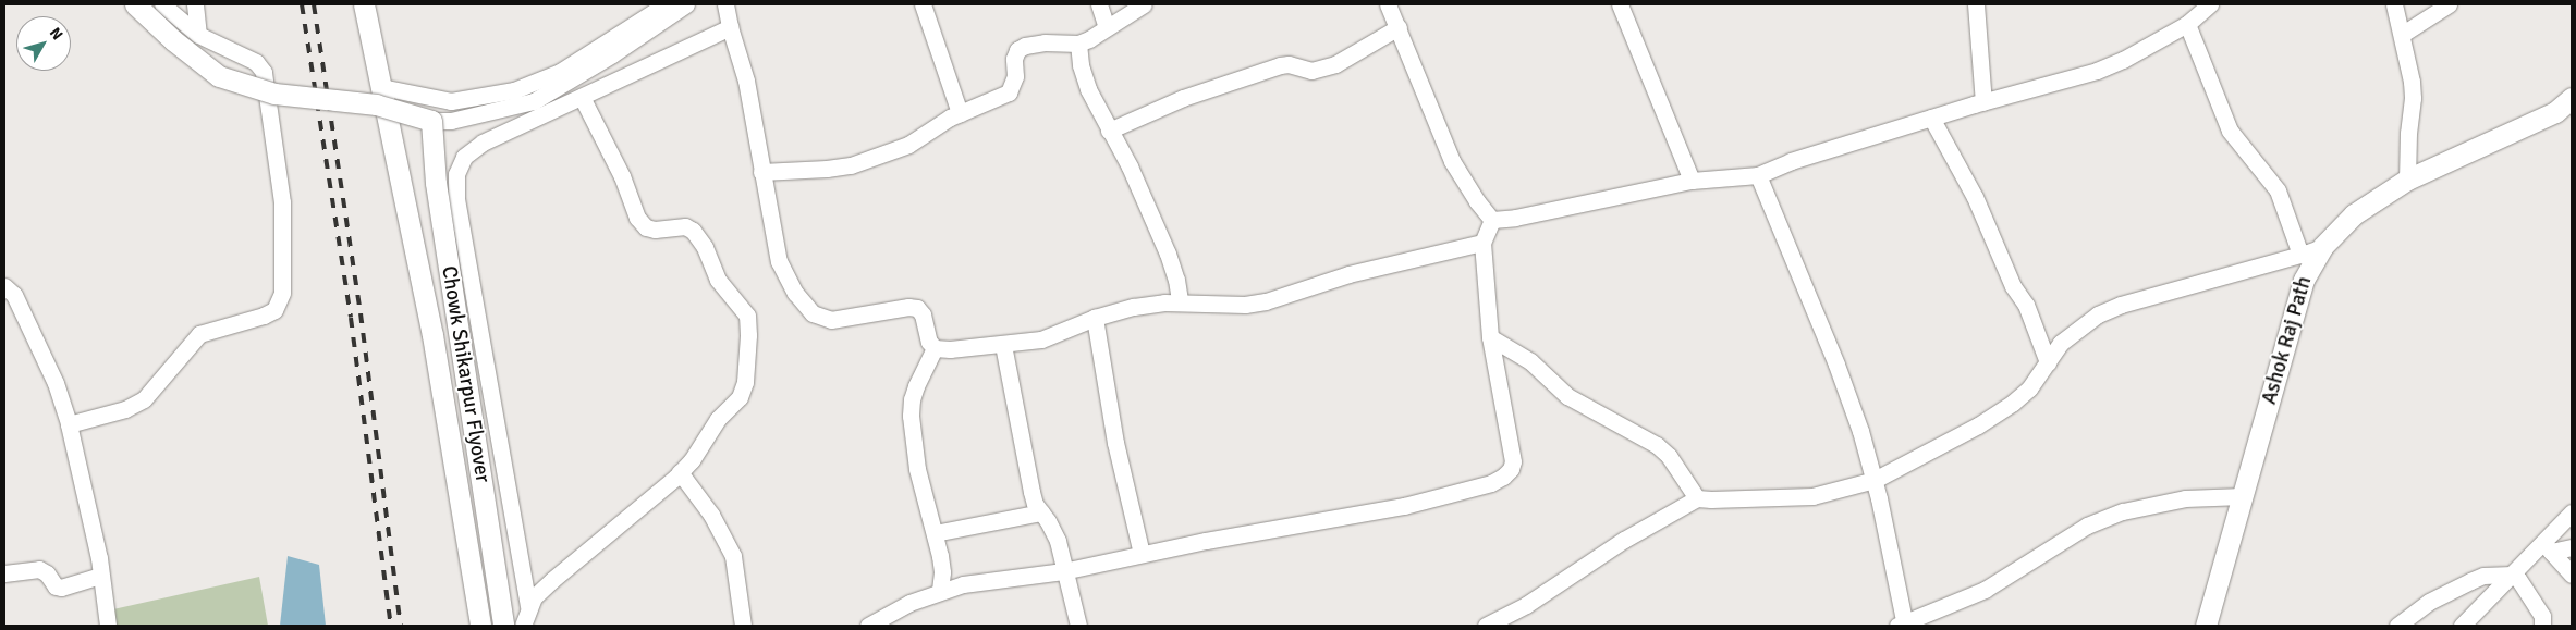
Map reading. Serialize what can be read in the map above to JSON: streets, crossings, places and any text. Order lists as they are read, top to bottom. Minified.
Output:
{"streets":{"main road":["Ashok Raj Path","Chowk Shikarpur Flyover"]},"north":"top right"}
